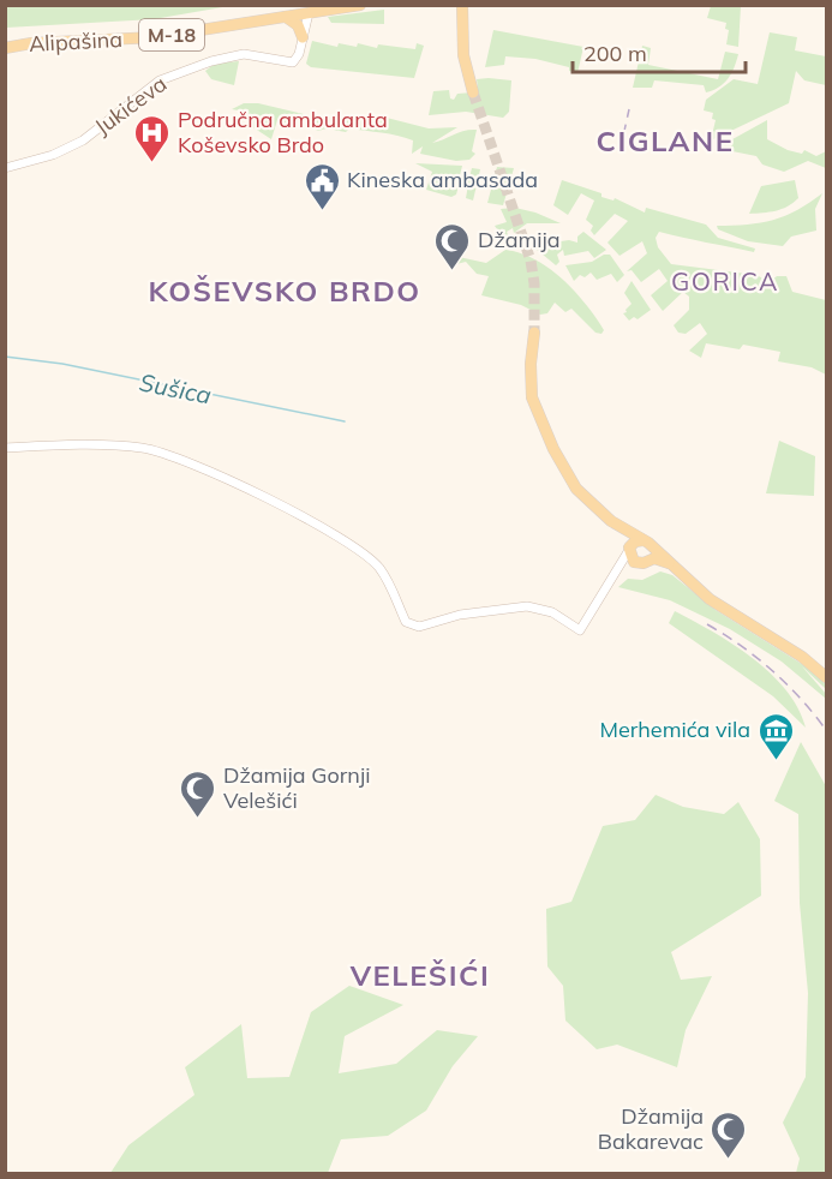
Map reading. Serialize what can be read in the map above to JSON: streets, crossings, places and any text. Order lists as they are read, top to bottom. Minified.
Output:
{"streets":{"main road":["M-18","Alipašina"],"street":["Jukićeva"]},"crossings":[["Alipašina","Jukićeva"]],"districts":["CIGLANE","GORICA","KOŠEVSKO BRDO","VELEŠIĆI"],"water":["Sušica"],"places":{"hospital":["Područna ambulanta Koševsko Brdo"],"public building":["Kineska ambasada"],"mosque":["Džamija","Džamija Gornji Velešići","Džamija Bakarevac"],"museum":["Merhemića vila"]},"scale_bar":"200 m"}
